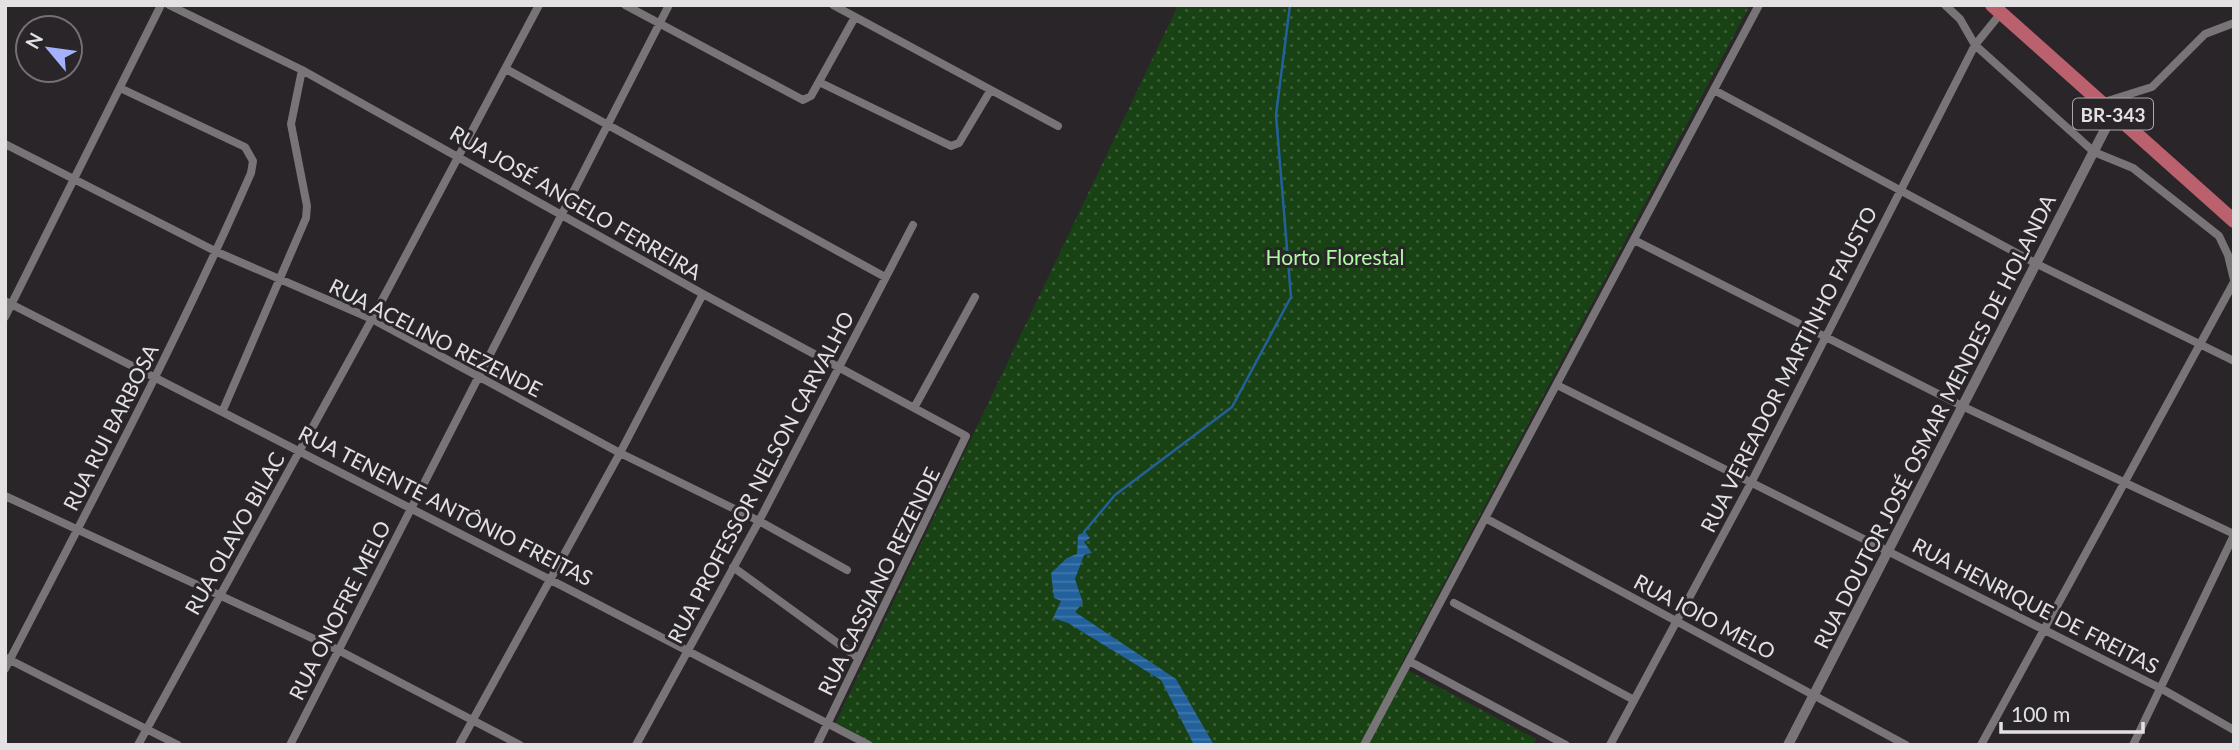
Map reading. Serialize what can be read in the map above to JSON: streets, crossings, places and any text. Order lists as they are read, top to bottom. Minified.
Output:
{"streets":{"highway":["BR-343"],"street":["RUA JOSÉ ANGELO FERREIRA","RUA ACELINO REZENDE","RUA VEREADOR MARTINHO FAUSTO","RUA DOUTOR JOSÉ OSMAR MENDES DE HOLANDA","RUA RUI BARBOSA","RUA PROFESSOR NELSON CARVALHO","RUA TENENTE ANTÔNIO FREITAS","RUA OLAVO BILAC","RUA CASSIANO REZENDE","RUA HENRIQUE DE FREITAS","RUA ONOFRE MELO","RUA IOIO MELO"]},"crossings":[["BR-343","RUA VEREADOR MARTINHO FAUSTO"],["BR-343","RUA DOUTOR JOSÉ OSMAR MENDES DE HOLANDA"],["RUA JOSÉ ANGELO FERREIRA","RUA PROFESSOR NELSON CARVALHO"],["RUA JOSÉ ANGELO FERREIRA","RUA OLAVO BILAC"],["RUA JOSÉ ANGELO FERREIRA","RUA CASSIANO REZENDE"],["RUA JOSÉ ANGELO FERREIRA","RUA ONOFRE MELO"],["RUA ACELINO REZENDE","RUA RUI BARBOSA"],["RUA ACELINO REZENDE","RUA PROFESSOR NELSON CARVALHO"],["RUA ACELINO REZENDE","RUA OLAVO BILAC"],["RUA ACELINO REZENDE","RUA ONOFRE MELO"],["RUA VEREADOR MARTINHO FAUSTO","RUA HENRIQUE DE FREITAS"],["RUA VEREADOR MARTINHO FAUSTO","RUA IOIO MELO"],["RUA DOUTOR JOSÉ OSMAR MENDES DE HOLANDA","RUA HENRIQUE DE FREITAS"],["RUA DOUTOR JOSÉ OSMAR MENDES DE HOLANDA","RUA IOIO MELO"],["RUA RUI BARBOSA","RUA TENENTE ANTÔNIO FREITAS"],["RUA PROFESSOR NELSON CARVALHO","RUA TENENTE ANTÔNIO FREITAS"],["RUA TENENTE ANTÔNIO FREITAS","RUA OLAVO BILAC"],["RUA TENENTE ANTÔNIO FREITAS","RUA CASSIANO REZENDE"],["RUA TENENTE ANTÔNIO FREITAS","RUA ONOFRE MELO"]],"parks":["Horto Florestal"],"scale_bar":"100 m","north":"top left"}
